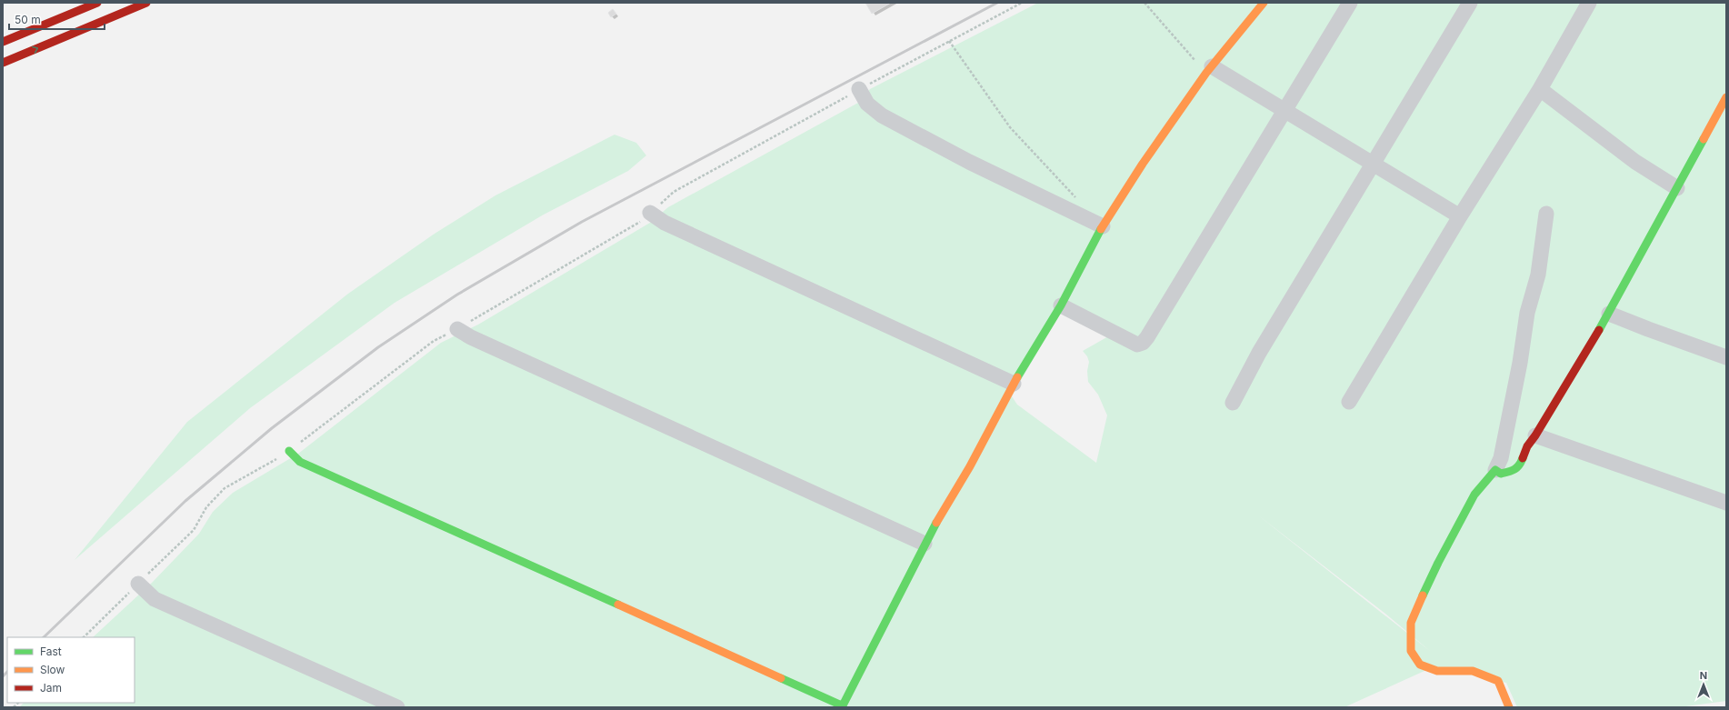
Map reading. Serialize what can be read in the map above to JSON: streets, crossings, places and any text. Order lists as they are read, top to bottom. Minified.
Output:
{"legend":["Fast","Slow","Jam"],"scale_bar":"50 m","north":"top"}
